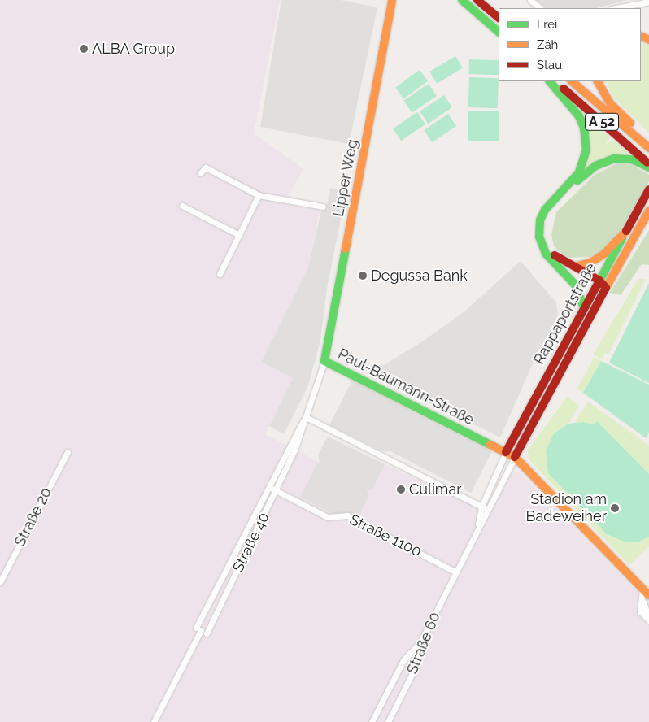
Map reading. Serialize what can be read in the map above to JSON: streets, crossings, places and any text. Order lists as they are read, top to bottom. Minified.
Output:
{"streets":{"main road":["A 52","Lipper Weg","Rappaportstraße","Paul-Baumann-Straße"],"street":["Straße 20","Straße 1100","Straße 40","Straße 60"]},"crossings":[["Lipper Weg","Paul-Baumann-Straße"],["Rappaportstraße","Paul-Baumann-Straße"],["Paul-Baumann-Straße","Straße 40"],["Straße 1100","Straße 40"],["Straße 1100","Straße 60"]],"places":["ALBA Group","Degussa Bank","Culimar","Stadion am Badeweiher"],"legend":["Frei","Zäh","Stau"]}
